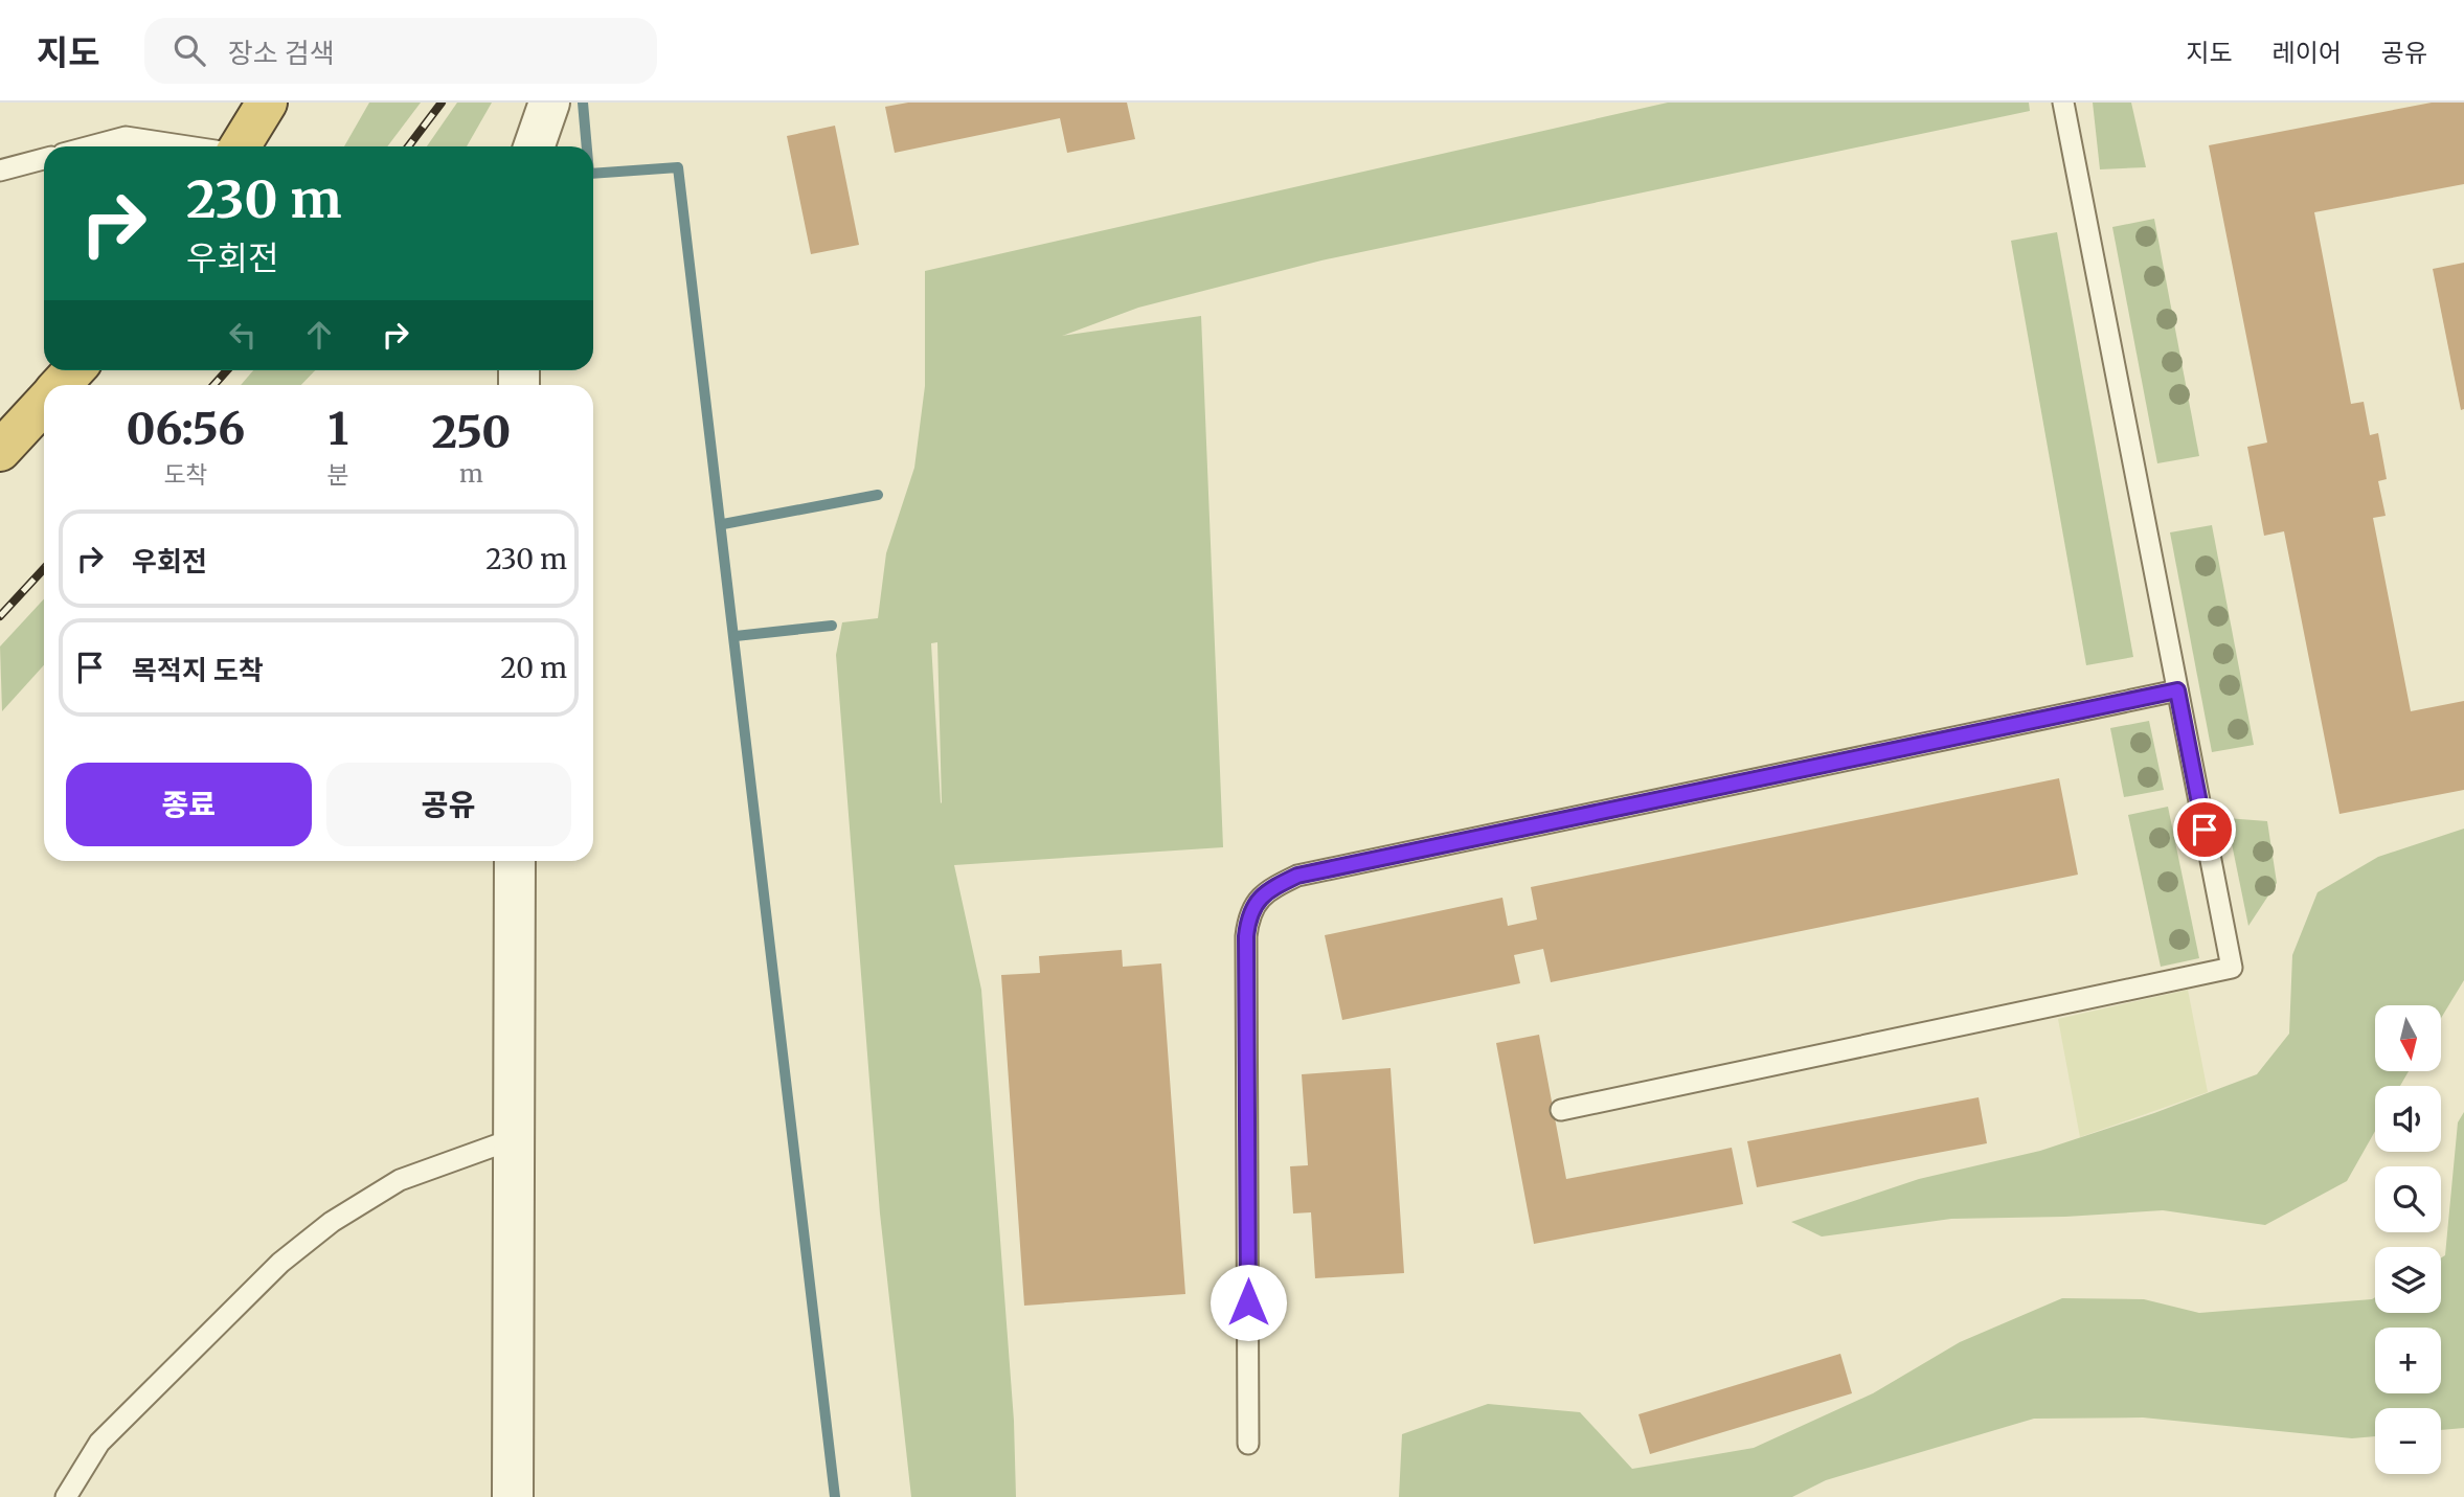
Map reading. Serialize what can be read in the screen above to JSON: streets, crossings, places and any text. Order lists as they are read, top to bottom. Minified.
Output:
{"north":"bottom","page":{"header":"지도","search":"장소 검색","nav":["지도","레이어","공유"],"turn":["230 m","우회전"],"eta":["06:56","도착","1","분","250","m"],"list":[{"name":"우회전","value":"230 m"},{"name":"목적지 도착","value":"20 m"}],"buttons":["종료","공유"],"map_buttons":["+","−"]}}
